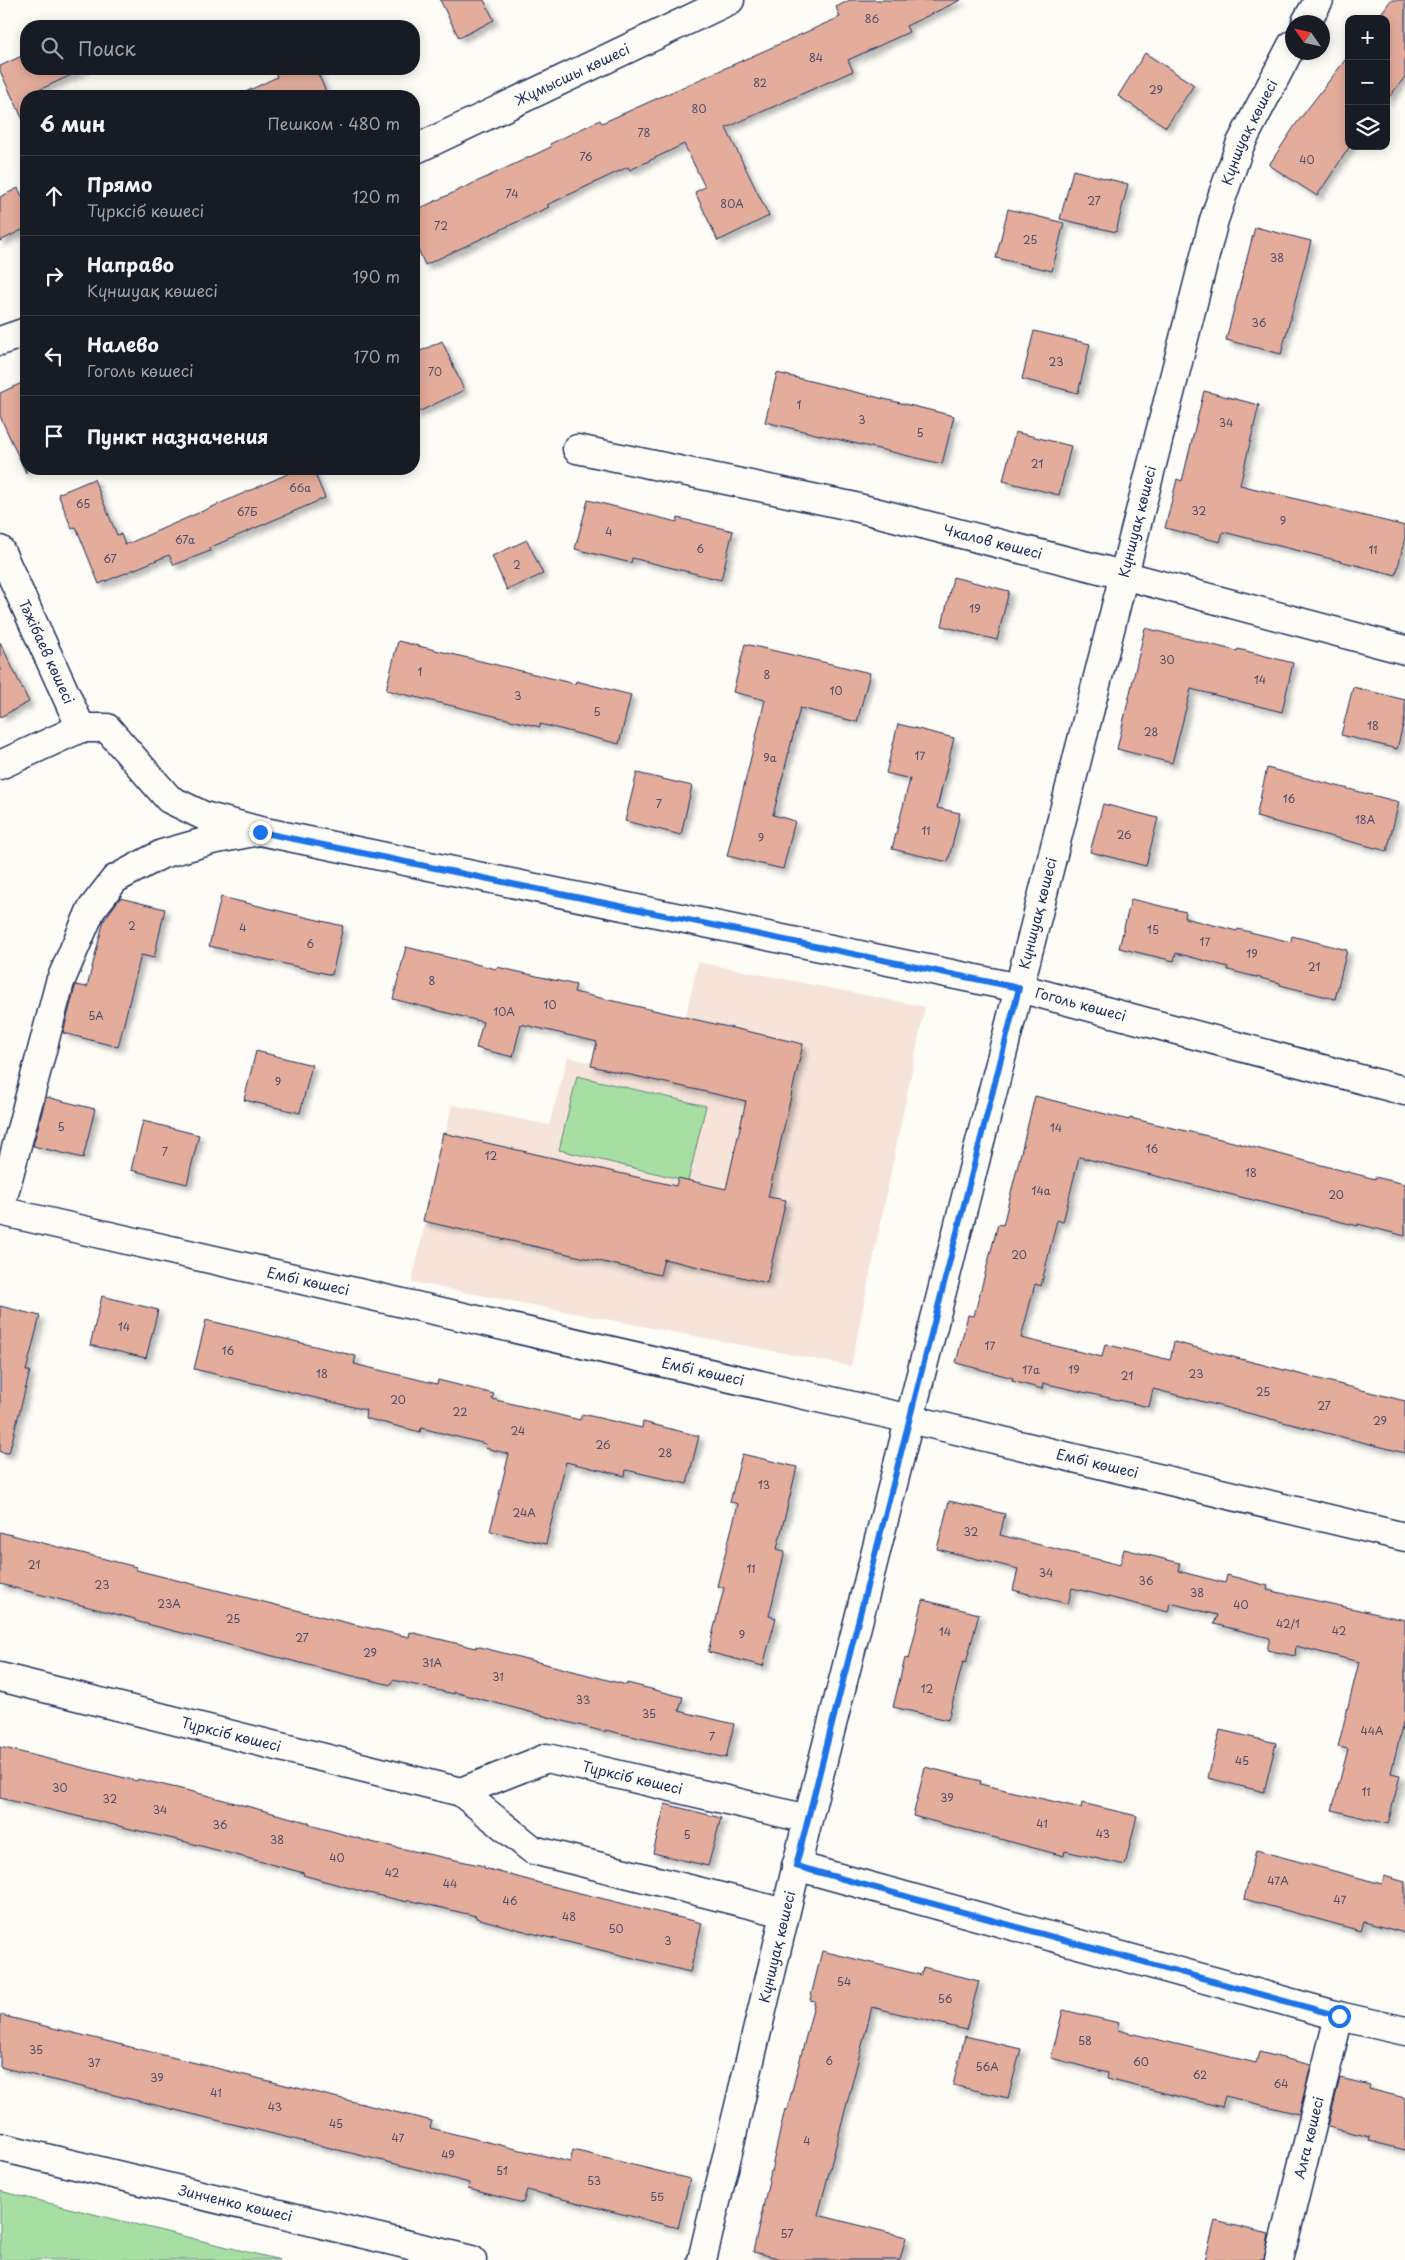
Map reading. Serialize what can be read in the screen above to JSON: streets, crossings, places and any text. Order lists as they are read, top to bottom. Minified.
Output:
{"streets":{"street":["Жұмысшы көшесі","Күншуақ көшесі","Чкалов көшесі","Тәжібаев көшесі","Гоголь көшесі","Ембі көшесі","Түрксіб көшесі","Алға көшесі","Зинченко көшесі"]},"crossings":[["Күншуақ көшесі","Чкалов көшесі"],["Күншуақ көшесі","Гоголь көшесі"],["Күншуақ көшесі","Ембі көшесі"],["Күншуақ көшесі","Түрксіб көшесі"],["Тәжібаев көшесі","Гоголь көшесі"]],"house_numbers":["86","84","82","29","80","78","76","40","74","27","80А","72","25","38","36","23","70","1","3","34","5","21","66а","65","32","67Б","9","4","67а","6","11","67","2","19","30","1","8","14","10","3","5","18","28","17","9а","16","7","18А","11","26","9","2","4","15","17","6","19","21","8","10","10А","5А","9","5","14","16","7","12","18","14а","20","20","14","17","16","17а","19","18","23","21","25","20","27","22","29","24","26","28","13","24А","32","21","11","34","36","23","38","23А","40","25","42/1","42","14","9","27","29","31А","31","12","33","35","44А","7","45","30","11","39","32","34","41","36","43","5","38","40","42","47А","44","47","46","48","50","3","54","56","58","35","6","60","37","56А","62","39","64","41","43","45","47","4","49","51","53","55","57"],"north":"top left","page":{"map_buttons":["+","−"],"search":"Поиск","heading":["6 мин","Пешком · 480 m"],"list":[["Прямо","Түрксіб көшесі","120 m"],["Направо","Күншуақ көшесі","190 m"],["Налево","Гоголь көшесі","170 m"],"Пункт назначения"]}}
